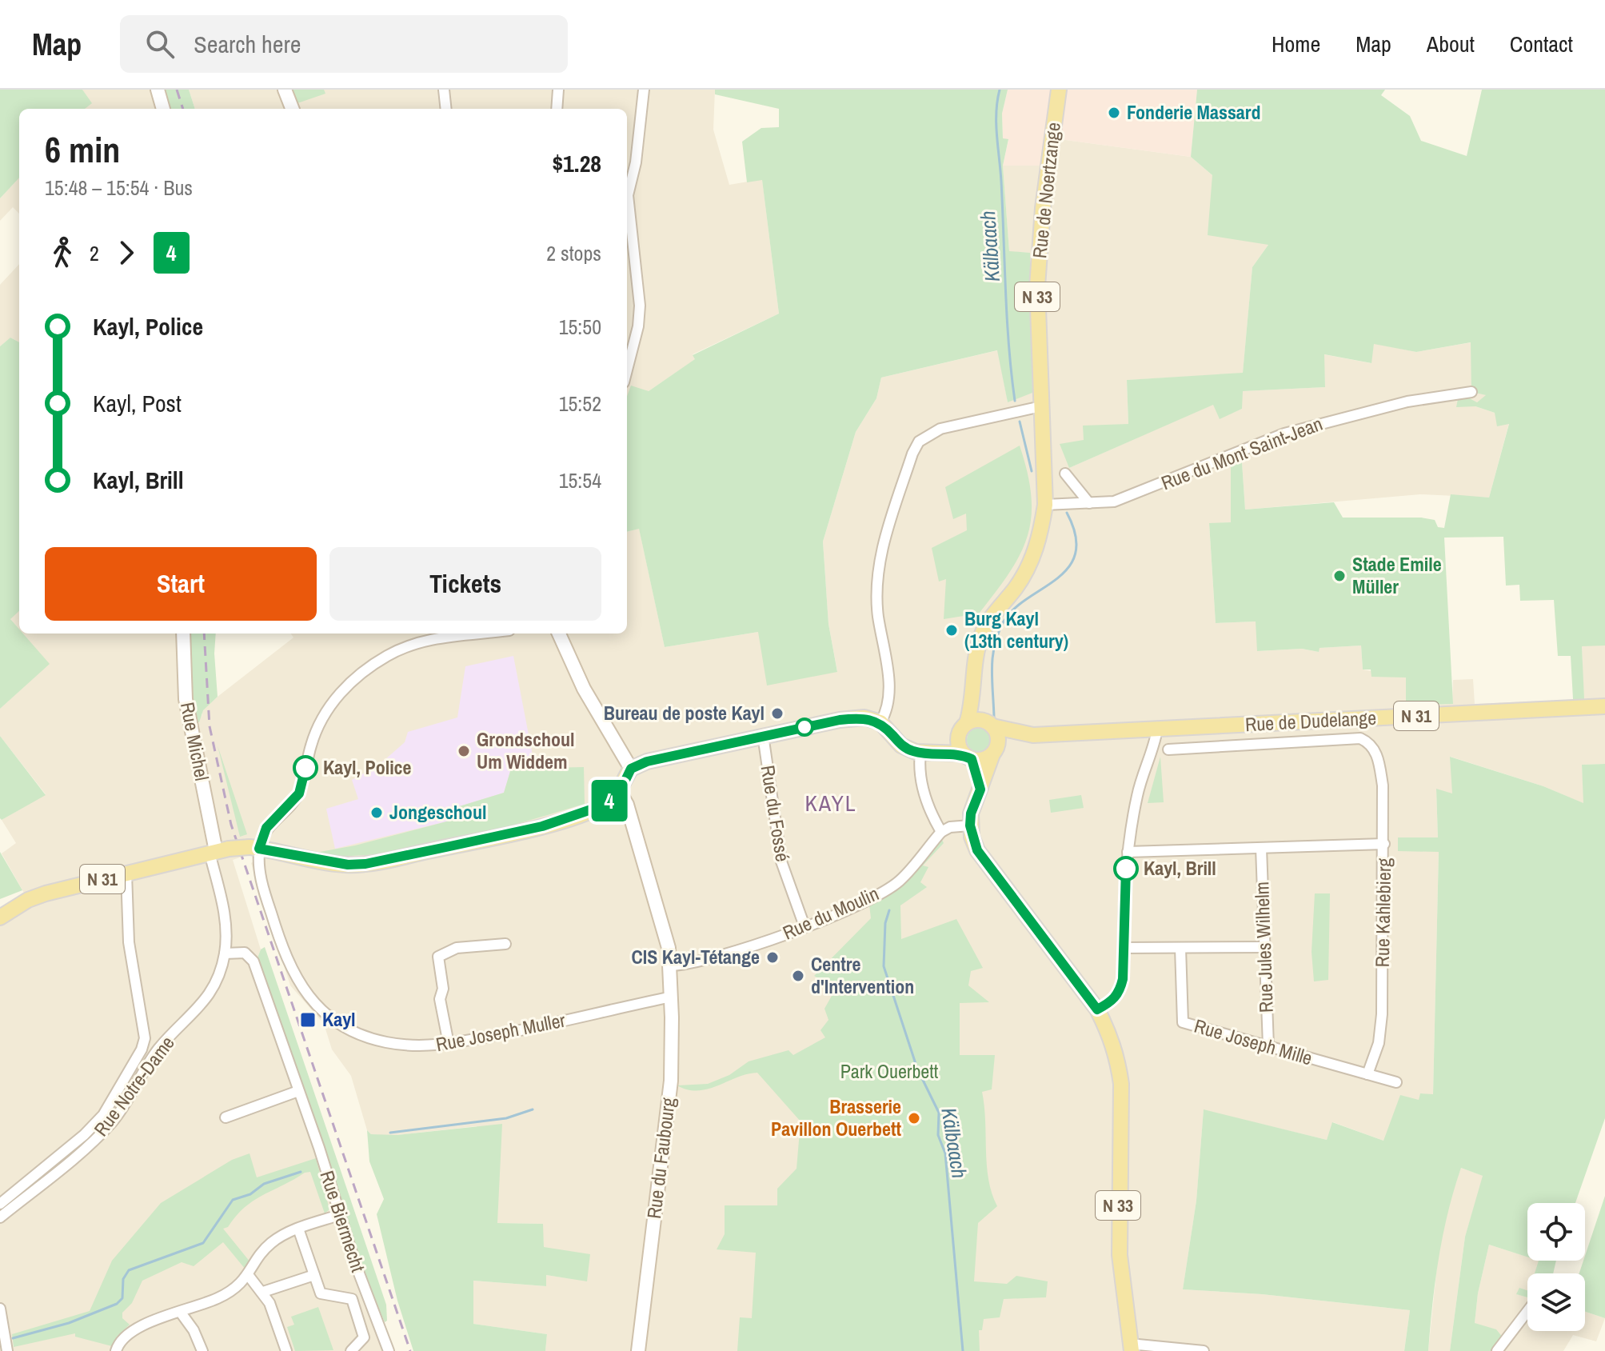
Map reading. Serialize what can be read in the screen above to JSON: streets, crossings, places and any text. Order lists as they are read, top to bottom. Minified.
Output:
{"streets":{"main road":["Rue de Noertzange","N 33","N 31","Rue de Dudelange","Rue Michel","Rue du Faubourg"],"street":["Rue du Mont Saint-Jean","Rue du Fossé","Rue Kahlebierg","Rue du Moulin","Rue Jules Wilhelm","Rue Joseph Muller","Rue Joseph Mille","Rue Notre-Dame","Rue Biermecht"]},"crossings":[["Rue de Noertzange","N 33"],["Rue de Noertzange","Rue du Mont Saint-Jean"],["N 33","Rue de Dudelange"],["N 31","Rue Michel"],["N 31","Rue Joseph Muller"],["N 31","Rue Notre-Dame"],["N 31","Rue du Faubourg"],["Rue de Dudelange","Rue Kahlebierg"],["Rue Michel","Rue Notre-Dame"],["Rue du Fossé","Rue du Moulin"],["Rue Kahlebierg","Rue Joseph Mille"],["Rue du Moulin","Rue du Faubourg"],["Rue Jules Wilhelm","Rue Joseph Mille"],["Rue Joseph Muller","Rue du Faubourg"],["Rue Notre-Dame","Rue Biermecht"]],"districts":["KAYL"],"water":["Kälbaach"],"parks":["Park Ouerbett"],"places":{"other":["Fonderie Massard","Stade Emile Müller","Burg Kayl (13th century)","Bureau de poste Kayl","Grondschoul Um Widdem","Kayl, Police","Jongeschoul","Kayl, Brill","CIS Kayl-Tétange","Centre d'Intervention","Brasserie Pavillon Ouerbett"],"transit":["Kayl"]},"lines":["bus line 4"],"page":{"header":"Map","search":"Search here","nav":["Home","Map","About","Contact"],"on_map":"4","heading":["6 min","15:48 – 15:54 · Bus","$1.28"],"legs":["2","4","2 stops"],"list":[{"name":"Kayl, Police","value":"15:50"},{"name":"Kayl, Post","value":"15:52"},{"name":"Kayl, Brill","value":"15:54"}],"buttons":["Start","Tickets"]}}
